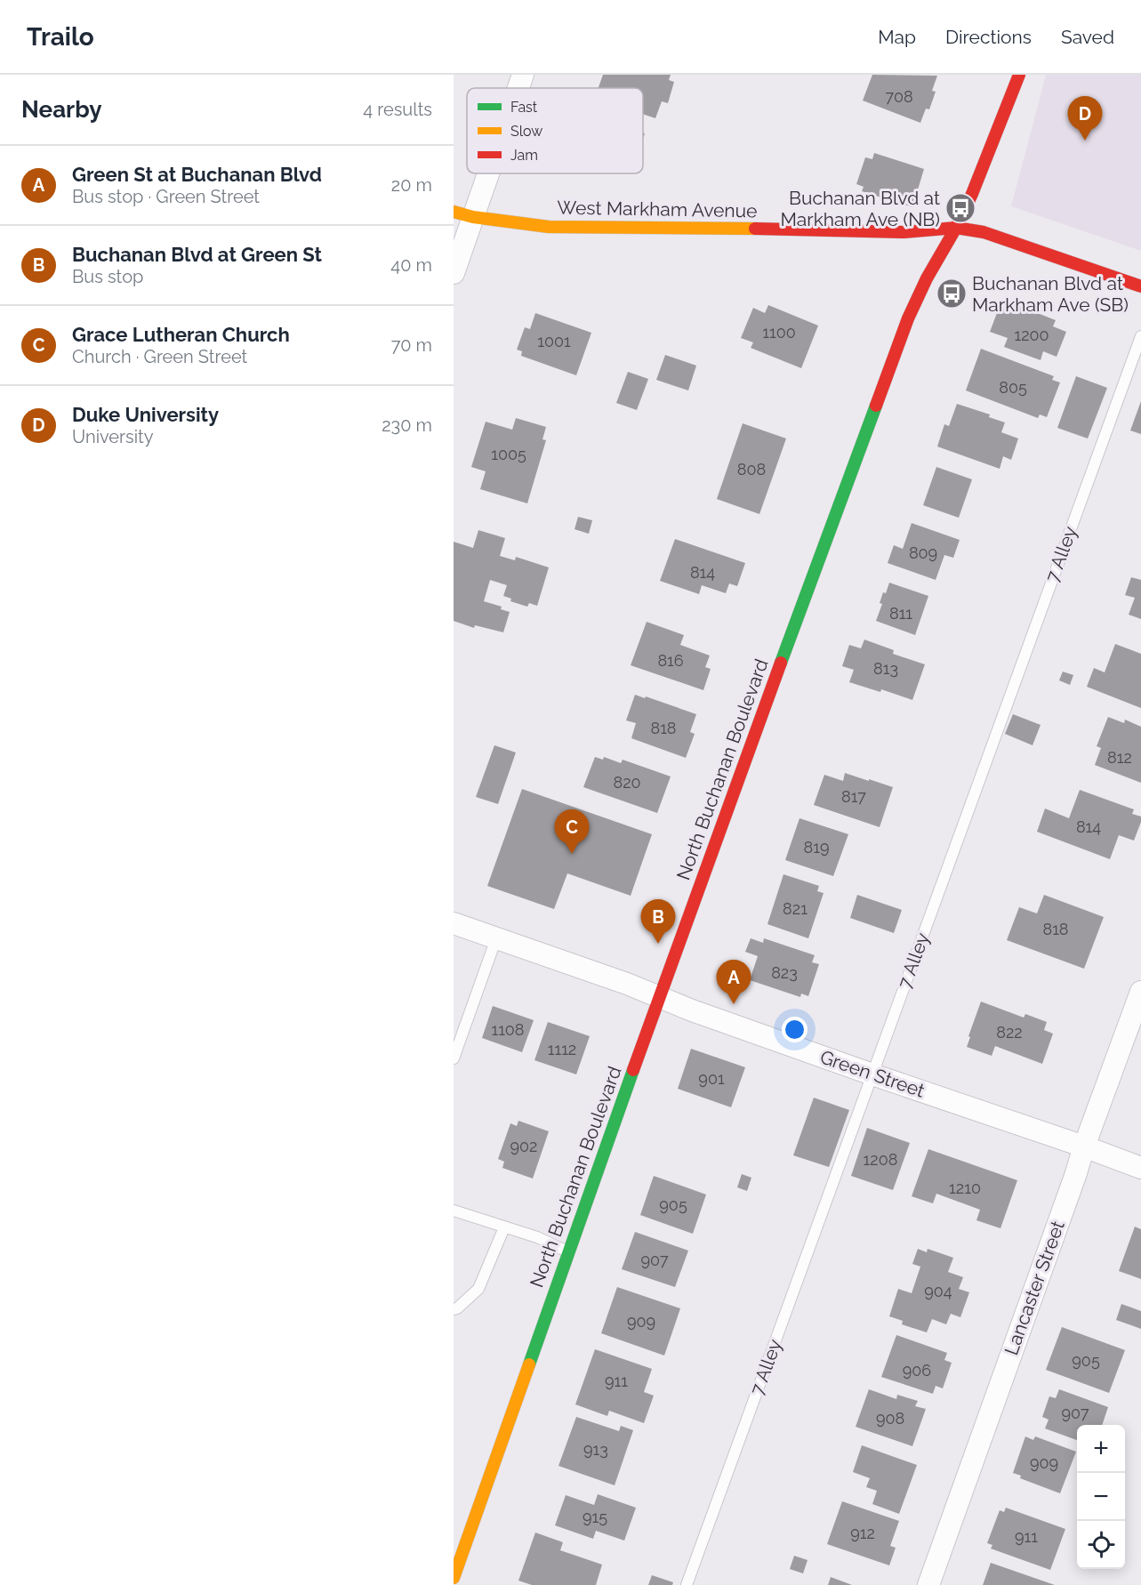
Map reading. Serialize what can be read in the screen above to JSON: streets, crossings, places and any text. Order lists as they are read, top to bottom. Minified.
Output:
{"streets":{"street":["West Markham Avenue","North Buchanan Boulevard","Green Street","Lancaster Street"],"lane":["7 Alley"]},"crossings":[["West Markham Avenue","North Buchanan Boulevard"],["7 Alley","Green Street"],["North Buchanan Boulevard","Green Street"],["Green Street","Lancaster Street"]],"places":{"bus stop":["Buchanan Blvd at Markham Ave (NB)","Buchanan Blvd at Markham Ave (SB)"]},"house_numbers":["708","1100","1200","1001","805","1005","808","809","814","811","816","813","818","812","820","817","814","819","821","818","823","1108","822","1112","901","902","1208","1210","905","907","904","909","905","906","911","907","908","913","909","915","912","911"],"legend":["Fast","Slow","Jam"],"page":{"header":"Trailo","nav":["Map","Directions","Saved"],"heading":["Nearby","4 results"],"pins":["D","C","B","A"],"list":[{"mark":"A","name":"Green St at Buchanan Blvd","note":"Bus stop · Green Street","value":"20 m"},{"mark":"B","name":"Buchanan Blvd at Green St","note":"Bus stop","value":"40 m"},{"mark":"C","name":"Grace Lutheran Church","note":"Church · Green Street","value":"70 m"},{"mark":"D","name":"Duke University","note":"University","value":"230 m"}],"map_buttons":["+","−"]}}
